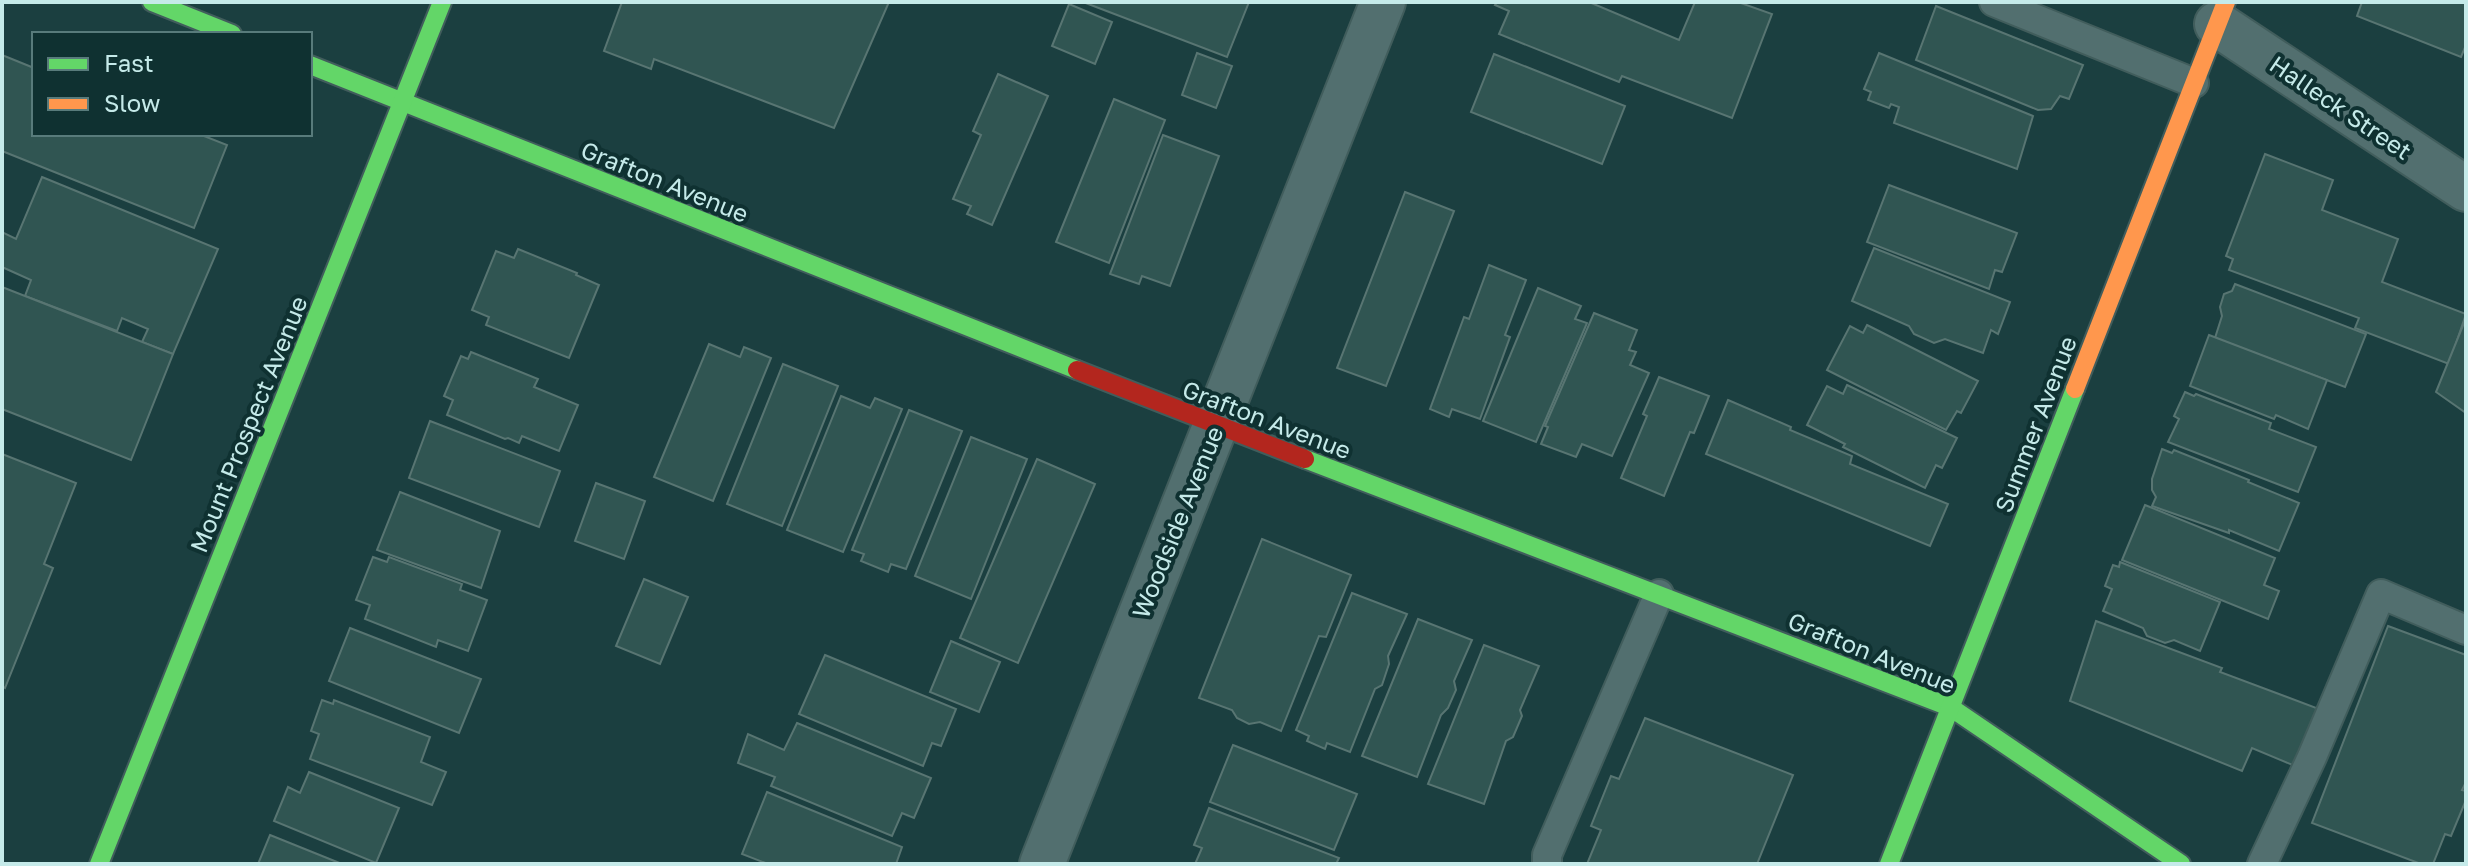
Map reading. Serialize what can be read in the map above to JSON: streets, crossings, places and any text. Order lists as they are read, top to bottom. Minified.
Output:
{"streets":{"street":["Halleck Street","Grafton Avenue","Mount Prospect Avenue","Summer Avenue","Woodside Avenue"]},"crossings":[["Halleck Street","Summer Avenue"],["Grafton Avenue","Mount Prospect Avenue"],["Grafton Avenue","Summer Avenue"],["Grafton Avenue","Woodside Avenue"]],"legend":["Fast","Slow"]}
